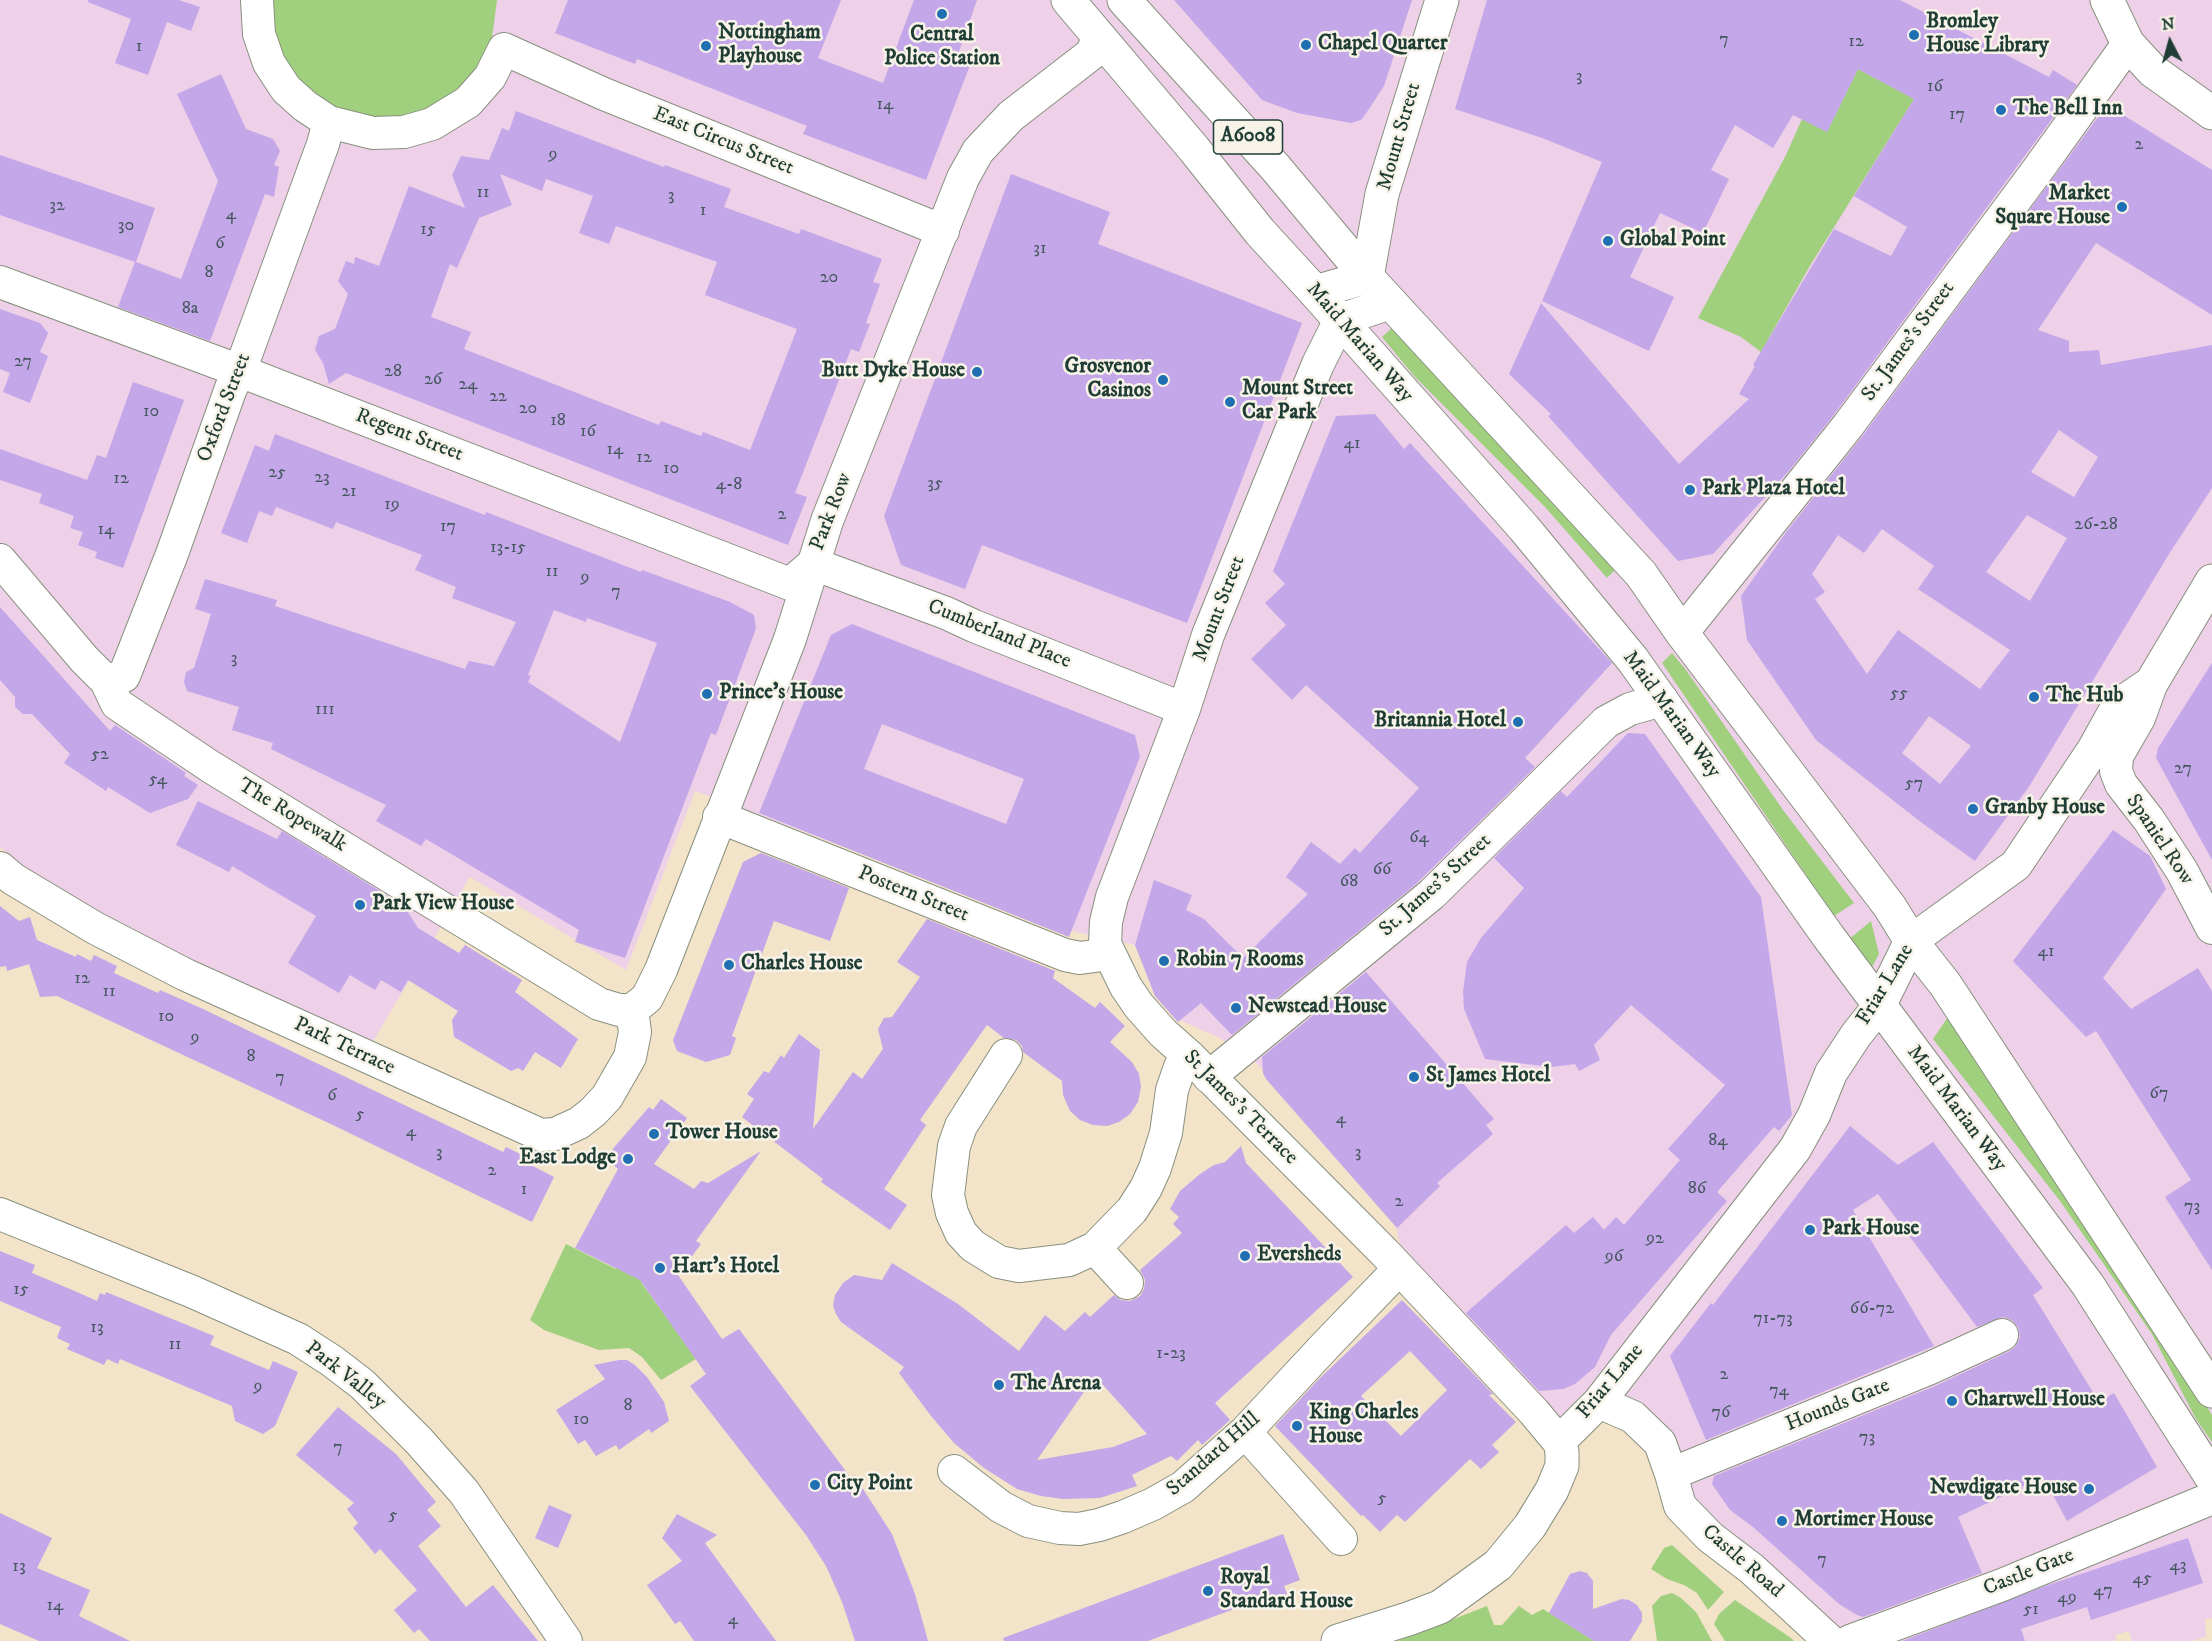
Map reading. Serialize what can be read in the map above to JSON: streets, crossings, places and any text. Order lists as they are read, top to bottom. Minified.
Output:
{"streets":{"main road":["A6008","Mount Street","Maid Marian Way","Friar Lane"],"street":["East Circus Street","St. James's Street","Oxford Street","Regent Street","Park Row","Cumberland Place","The Ropewalk","Spaniel Row","Postern Street","Park Terrace","St James's Terrace","Park Valley","Hounds Gate","Standard Hill","Castle Road","Castle Gate"]},"crossings":[["A6008","Mount Street"],["Mount Street","Maid Marian Way"],["Mount Street","Cumberland Place"],["Mount Street","Postern Street"],["Mount Street","St James's Terrace"],["East Circus Street","Oxford Street"],["East Circus Street","Park Row"],["St. James's Street","Maid Marian Way"],["St. James's Street","St James's Terrace"],["Maid Marian Way","Park Row"],["Maid Marian Way","Friar Lane"],["Maid Marian Way","Castle Gate"],["Oxford Street","Regent Street"],["Oxford Street","The Ropewalk"],["Regent Street","Park Row"],["Regent Street","Cumberland Place"],["Park Row","Cumberland Place"],["Park Row","The Ropewalk"],["Park Row","Postern Street"],["Park Row","Park Terrace"],["The Ropewalk","Park Terrace"],["Spaniel Row","Friar Lane"],["Postern Street","St James's Terrace"],["Friar Lane","Castle Road"],["St James's Terrace","Standard Hill"],["Hounds Gate","Castle Road"]],"places":["Central Police Station","Bromley House Library","Chapel Quarter","Nottingham Playhouse","The Bell Inn","Market Square House","Global Point","Butt Dyke House","Grosvenor Casinos","Mount Street Car Park","Park Plaza Hotel","Prince's House","The Hub","Britannia Hotel","Granby House","Park View House","Robin 7 Rooms","Charles House","Newstead House","St James Hotel","Tower House","East Lodge","Park House","Eversheds","Hart's Hotel","The Arena","Chartwell House","King Charles House","City Point","Newdigate House","Mortimer House","Royal Standard House"],"house_numbers":["7","12","1","3","16","14","17","2","9","11","3","32","1","4","30","15","6","31","8","20","8a","27","28","26","24","22","20","10","18","16","41","14","12","10","25","23","12","35","4-8","21","19","2","26-28","17","14","13-15","11","9","7","3","55","111","52","27","54","57","64","66","68","41","12","11","10","9","8","7","67","6","5","4","4","84","3","3","2","86","1","2","73","92","96","15","66-72","71-73","13","11","1-23","2","9","74","8","76","10","73","7","5","5","7","43","13","45","47","49","14","51","4"],"north":"top"}
